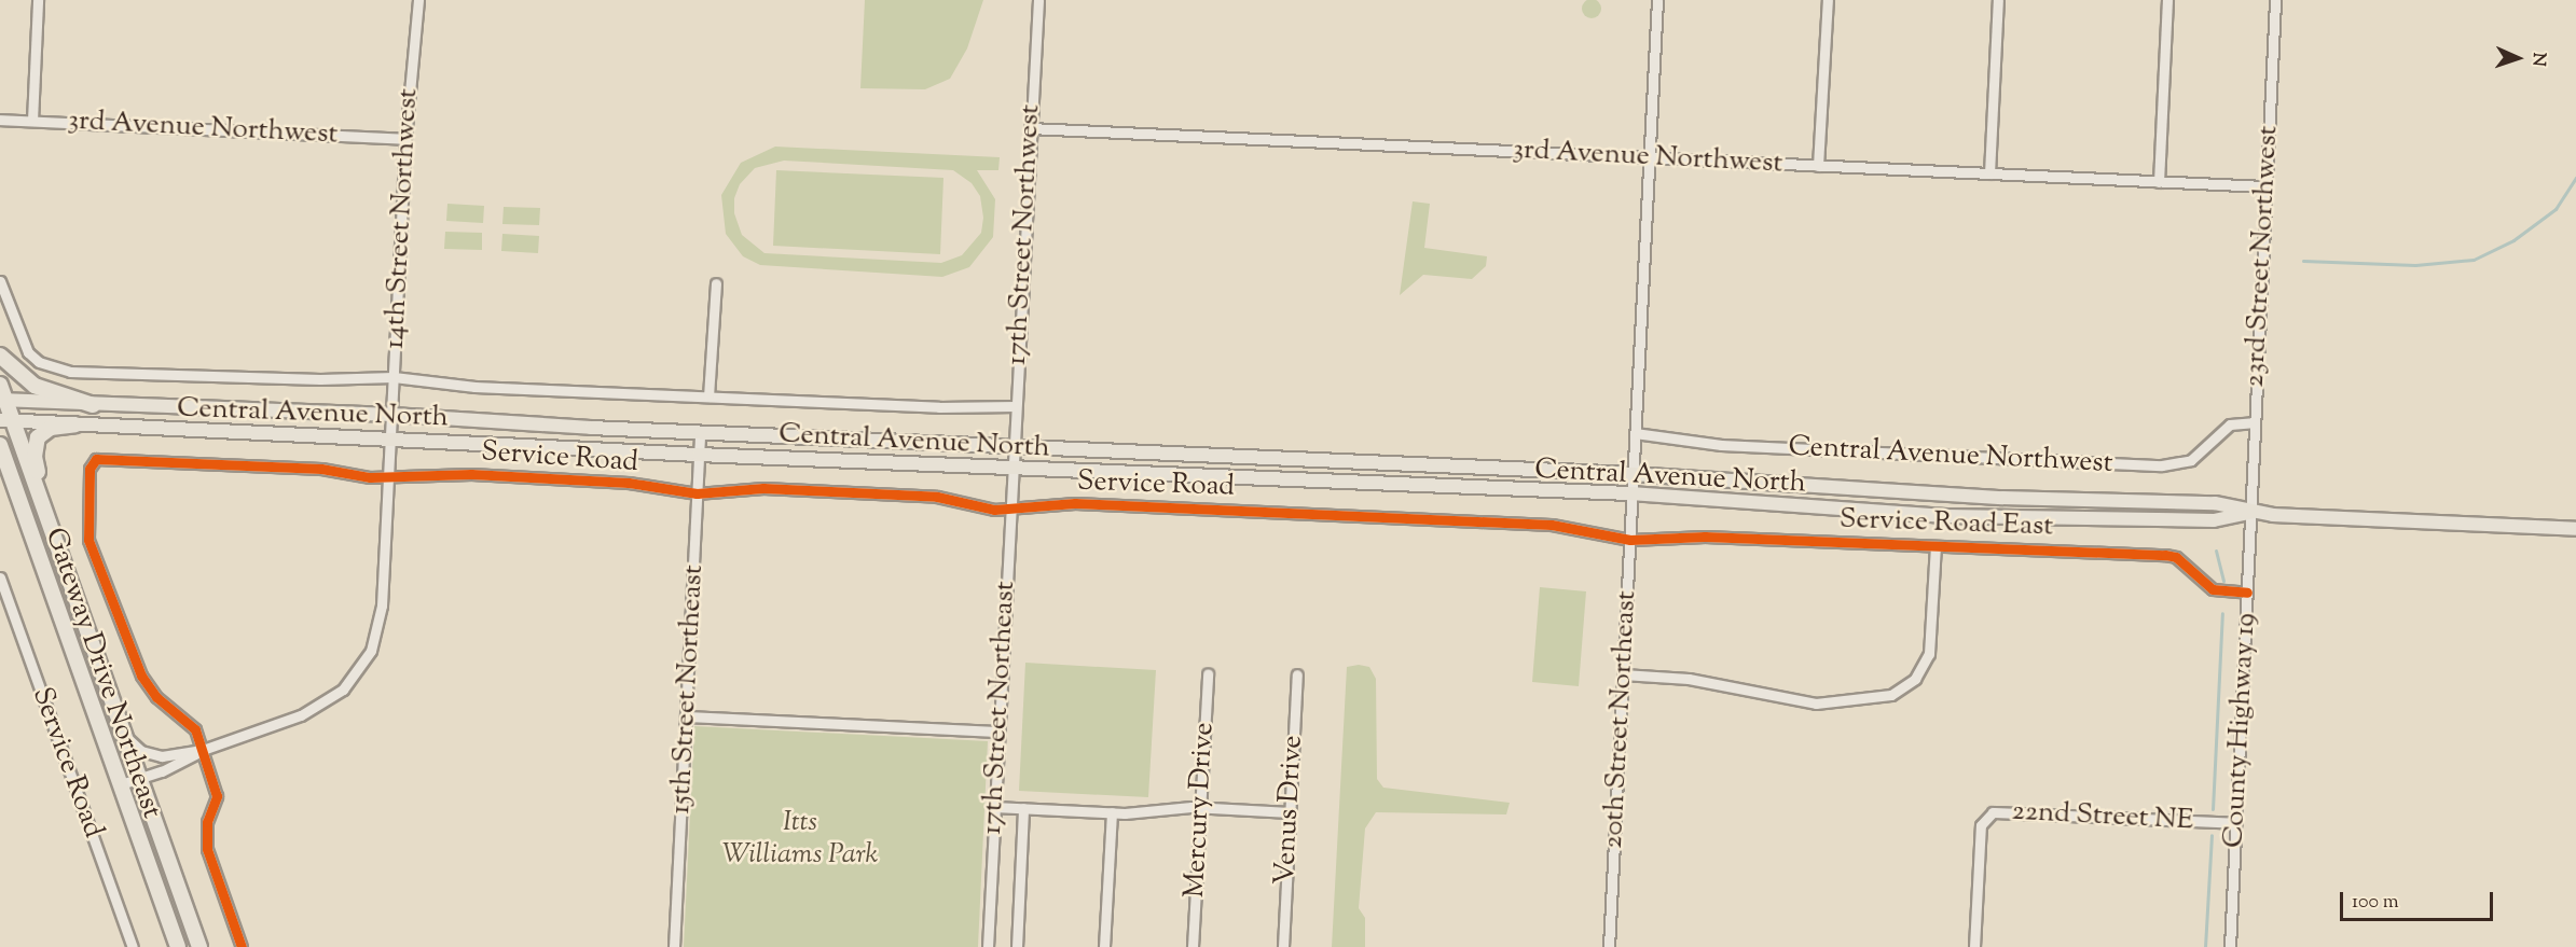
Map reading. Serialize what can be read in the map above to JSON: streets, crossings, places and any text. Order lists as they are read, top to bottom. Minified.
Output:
{"streets":{"highway":["Gateway Drive Northeast"],"main road":["Central Avenue North"],"street":["3rd Avenue Northwest","14th Street Northwest","17th Street Northwest","23rd Street Northwest","Central Avenue Northwest","Service Road","Service Road East","15th Street Northeast","17th Street Northeast","20th Street Northeast","County Highway 19","Mercury Drive","Venus Drive","22nd Street NE"]},"crossings":[["3rd Avenue Northwest","14th Street Northwest"],["3rd Avenue Northwest","17th Street Northwest"],["3rd Avenue Northwest","23rd Street Northwest"],["3rd Avenue Northwest","20th Street Northeast"],["14th Street Northwest","Central Avenue North"],["14th Street Northwest","Service Road"],["17th Street Northwest","Central Avenue North"],["17th Street Northwest","17th Street Northeast"],["23rd Street Northwest","Central Avenue North"],["23rd Street Northwest","Central Avenue Northwest"],["23rd Street Northwest","County Highway 19"],["Central Avenue North","Gateway Drive Northeast"],["Central Avenue North","15th Street Northeast"],["Central Avenue North","17th Street Northeast"],["Central Avenue North","20th Street Northeast"],["Central Avenue North","County Highway 19"],["Central Avenue Northwest","20th Street Northeast"],["Service Road","Service Road East"],["Service Road","15th Street Northeast"],["Service Road","17th Street Northeast"],["Service Road","20th Street Northeast"],["Service Road East","20th Street Northeast"],["Service Road East","County Highway 19"],["County Highway 19","22nd Street NE"]],"parks":["Itts Williams Park"],"scale_bar":"100 m","north":"right"}
